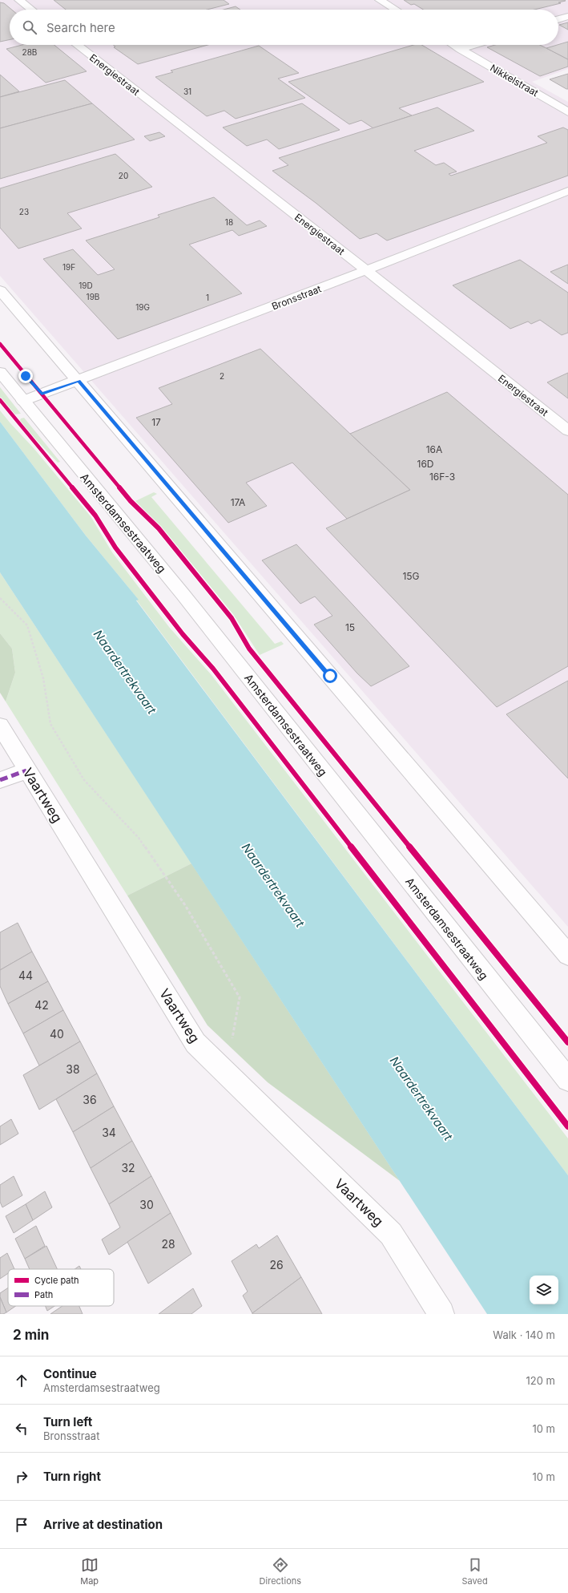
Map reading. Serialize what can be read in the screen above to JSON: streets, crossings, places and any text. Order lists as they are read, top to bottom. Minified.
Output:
{"streets":{"street":["Energiestraat","Nikkelstraat","Bronsstraat","Amsterdamsestraatweg","Vaartweg"]},"crossings":[["Energiestraat","Bronsstraat"],["Bronsstraat","Amsterdamsestraatweg"]],"water":["Naardertrekvaart"],"house_numbers":["28B","31","20","23","18","19F","19D","19B","1","19G","2","17","16A","16D","16F-3","17A","15G","15","44","42","40","38","36","34","32","30","28","26"],"legend":["Cycle path","Path"],"page":{"search":"Search here","heading":["2 min","Walk · 140 m"],"list":[["Continue","Amsterdamsestraatweg","120 m"],["Turn left","Bronsstraat","10 m"],["Turn right","10 m"],"Arrive at destination"],"nav":["Map","Directions","Saved"]}}
